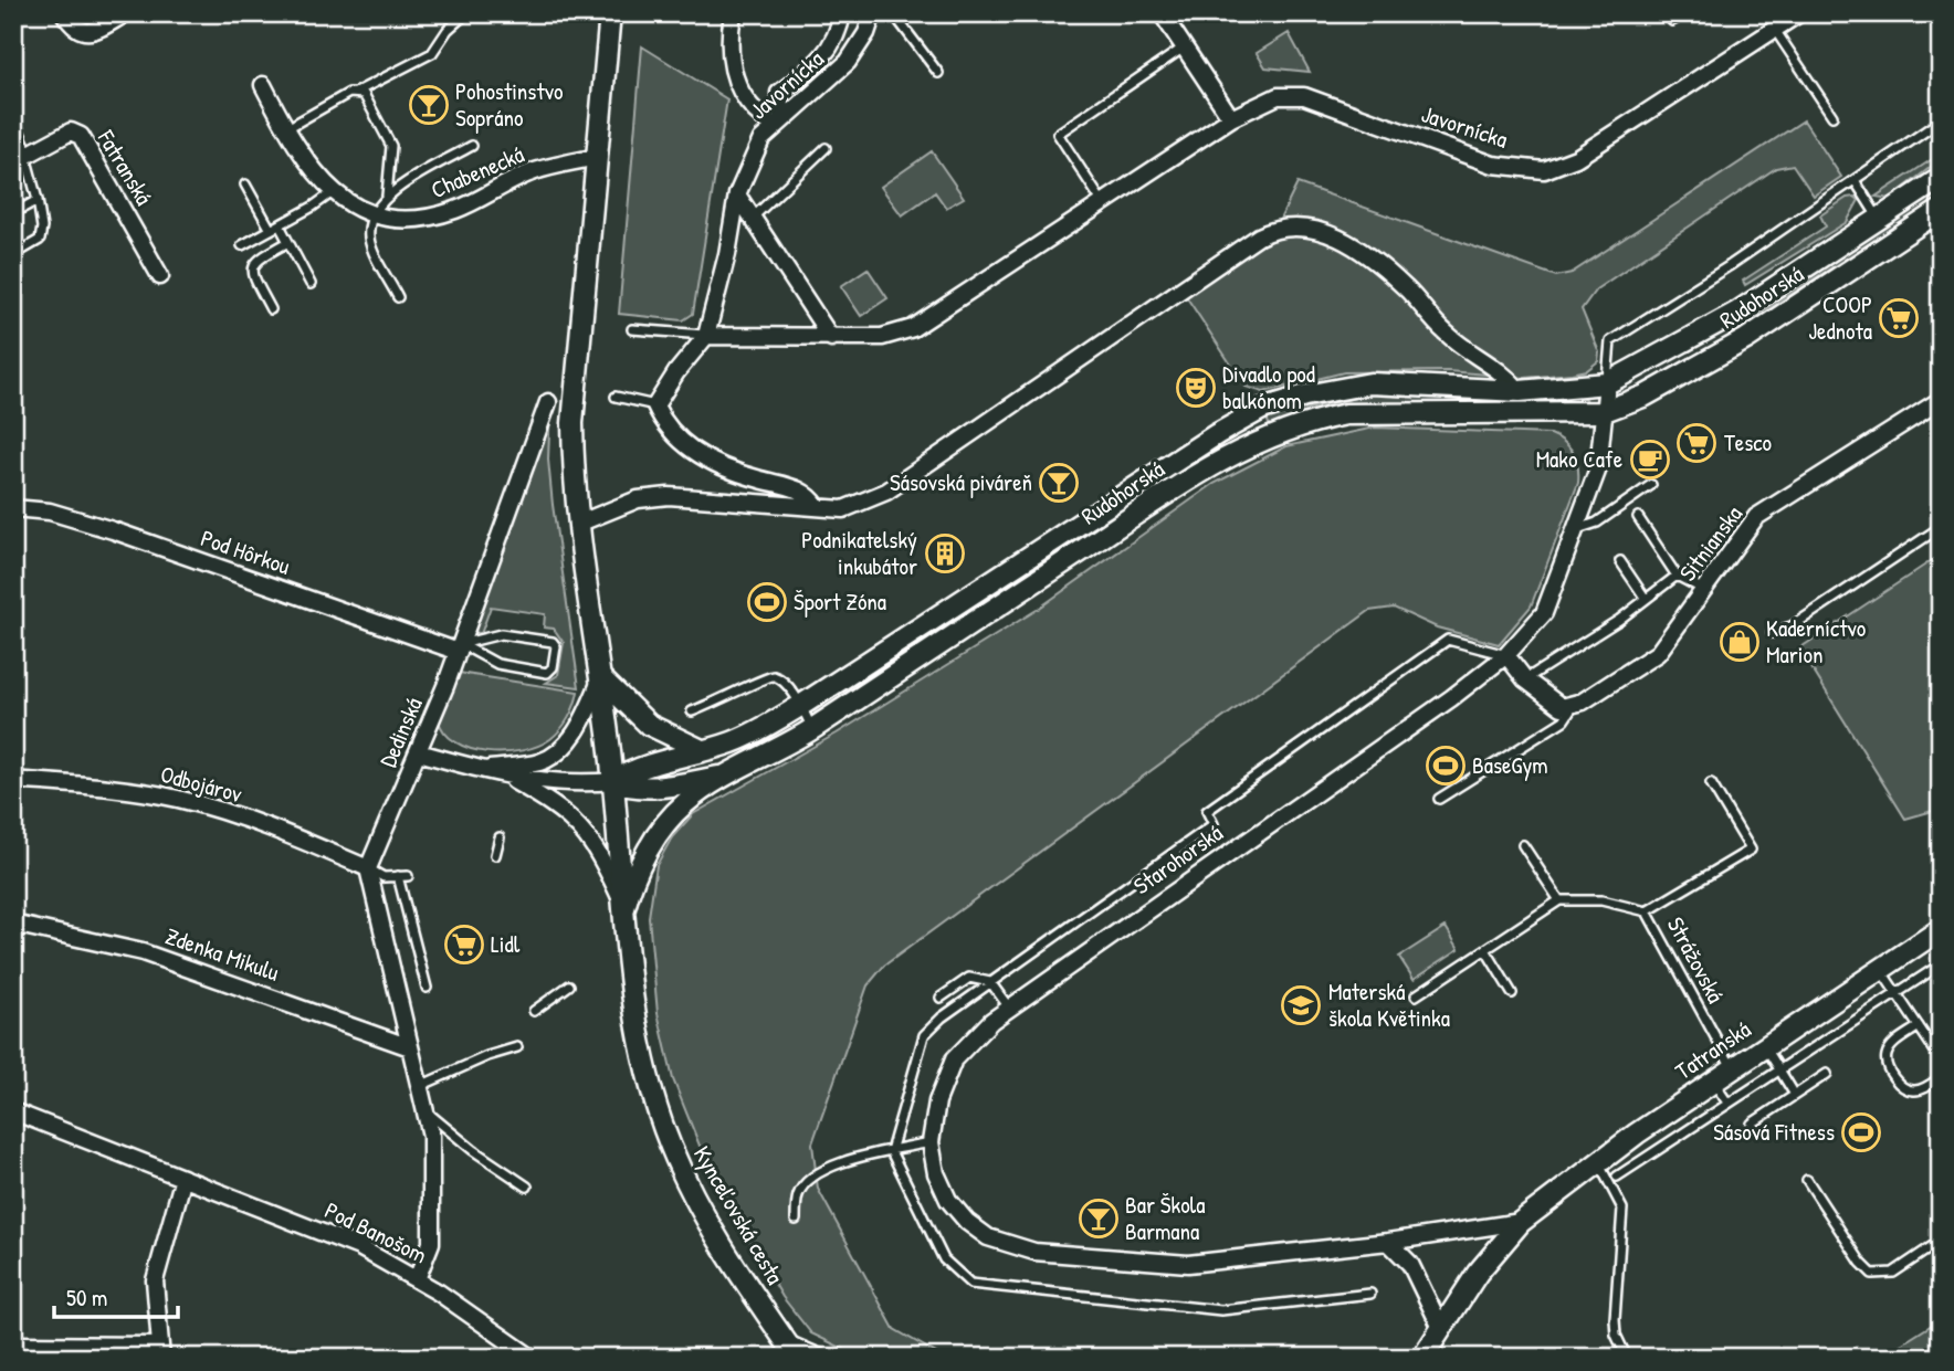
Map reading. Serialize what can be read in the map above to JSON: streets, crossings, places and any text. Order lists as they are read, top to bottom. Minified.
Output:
{"streets":{"street":["Javornícka","Fatranská","Chabenecká","Rudohorská","Sitnianska","Pod Hôrkou","Dedinská","Odbojárov","Starohorská","Zdenka Mikulu","Tatranská","Kynceľovská cesta","Pod Banošom"],"lane":["Strážovská"]},"crossings":[["Chabenecká","Kynceľovská cesta"],["Rudohorská","Starohorská"],["Rudohorská","Kynceľovská cesta"],["Pod Hôrkou","Dedinská"],["Dedinská","Odbojárov"],["Starohorská","Tatranská"],["Strážovská","Tatranská"]],"places":{"bar":["Pohostinstvo Sopráno","Sásovská piváreň","Bar Škola Barmana"],"supermarket":["COOP Jednota","Tesco","Lidl"],"theatre":["Divadlo pod balkónom"],"cafe":["Mako Cafe"],"building":["Podnikatelský inkubátor"],"sports":["Šport Zóna","BaseGym","Sásová Fitness"],"shop":["Kaderníctvo Marion"],"school or university":["Materská škola Květinka"]},"scale_bar":"50 m"}
